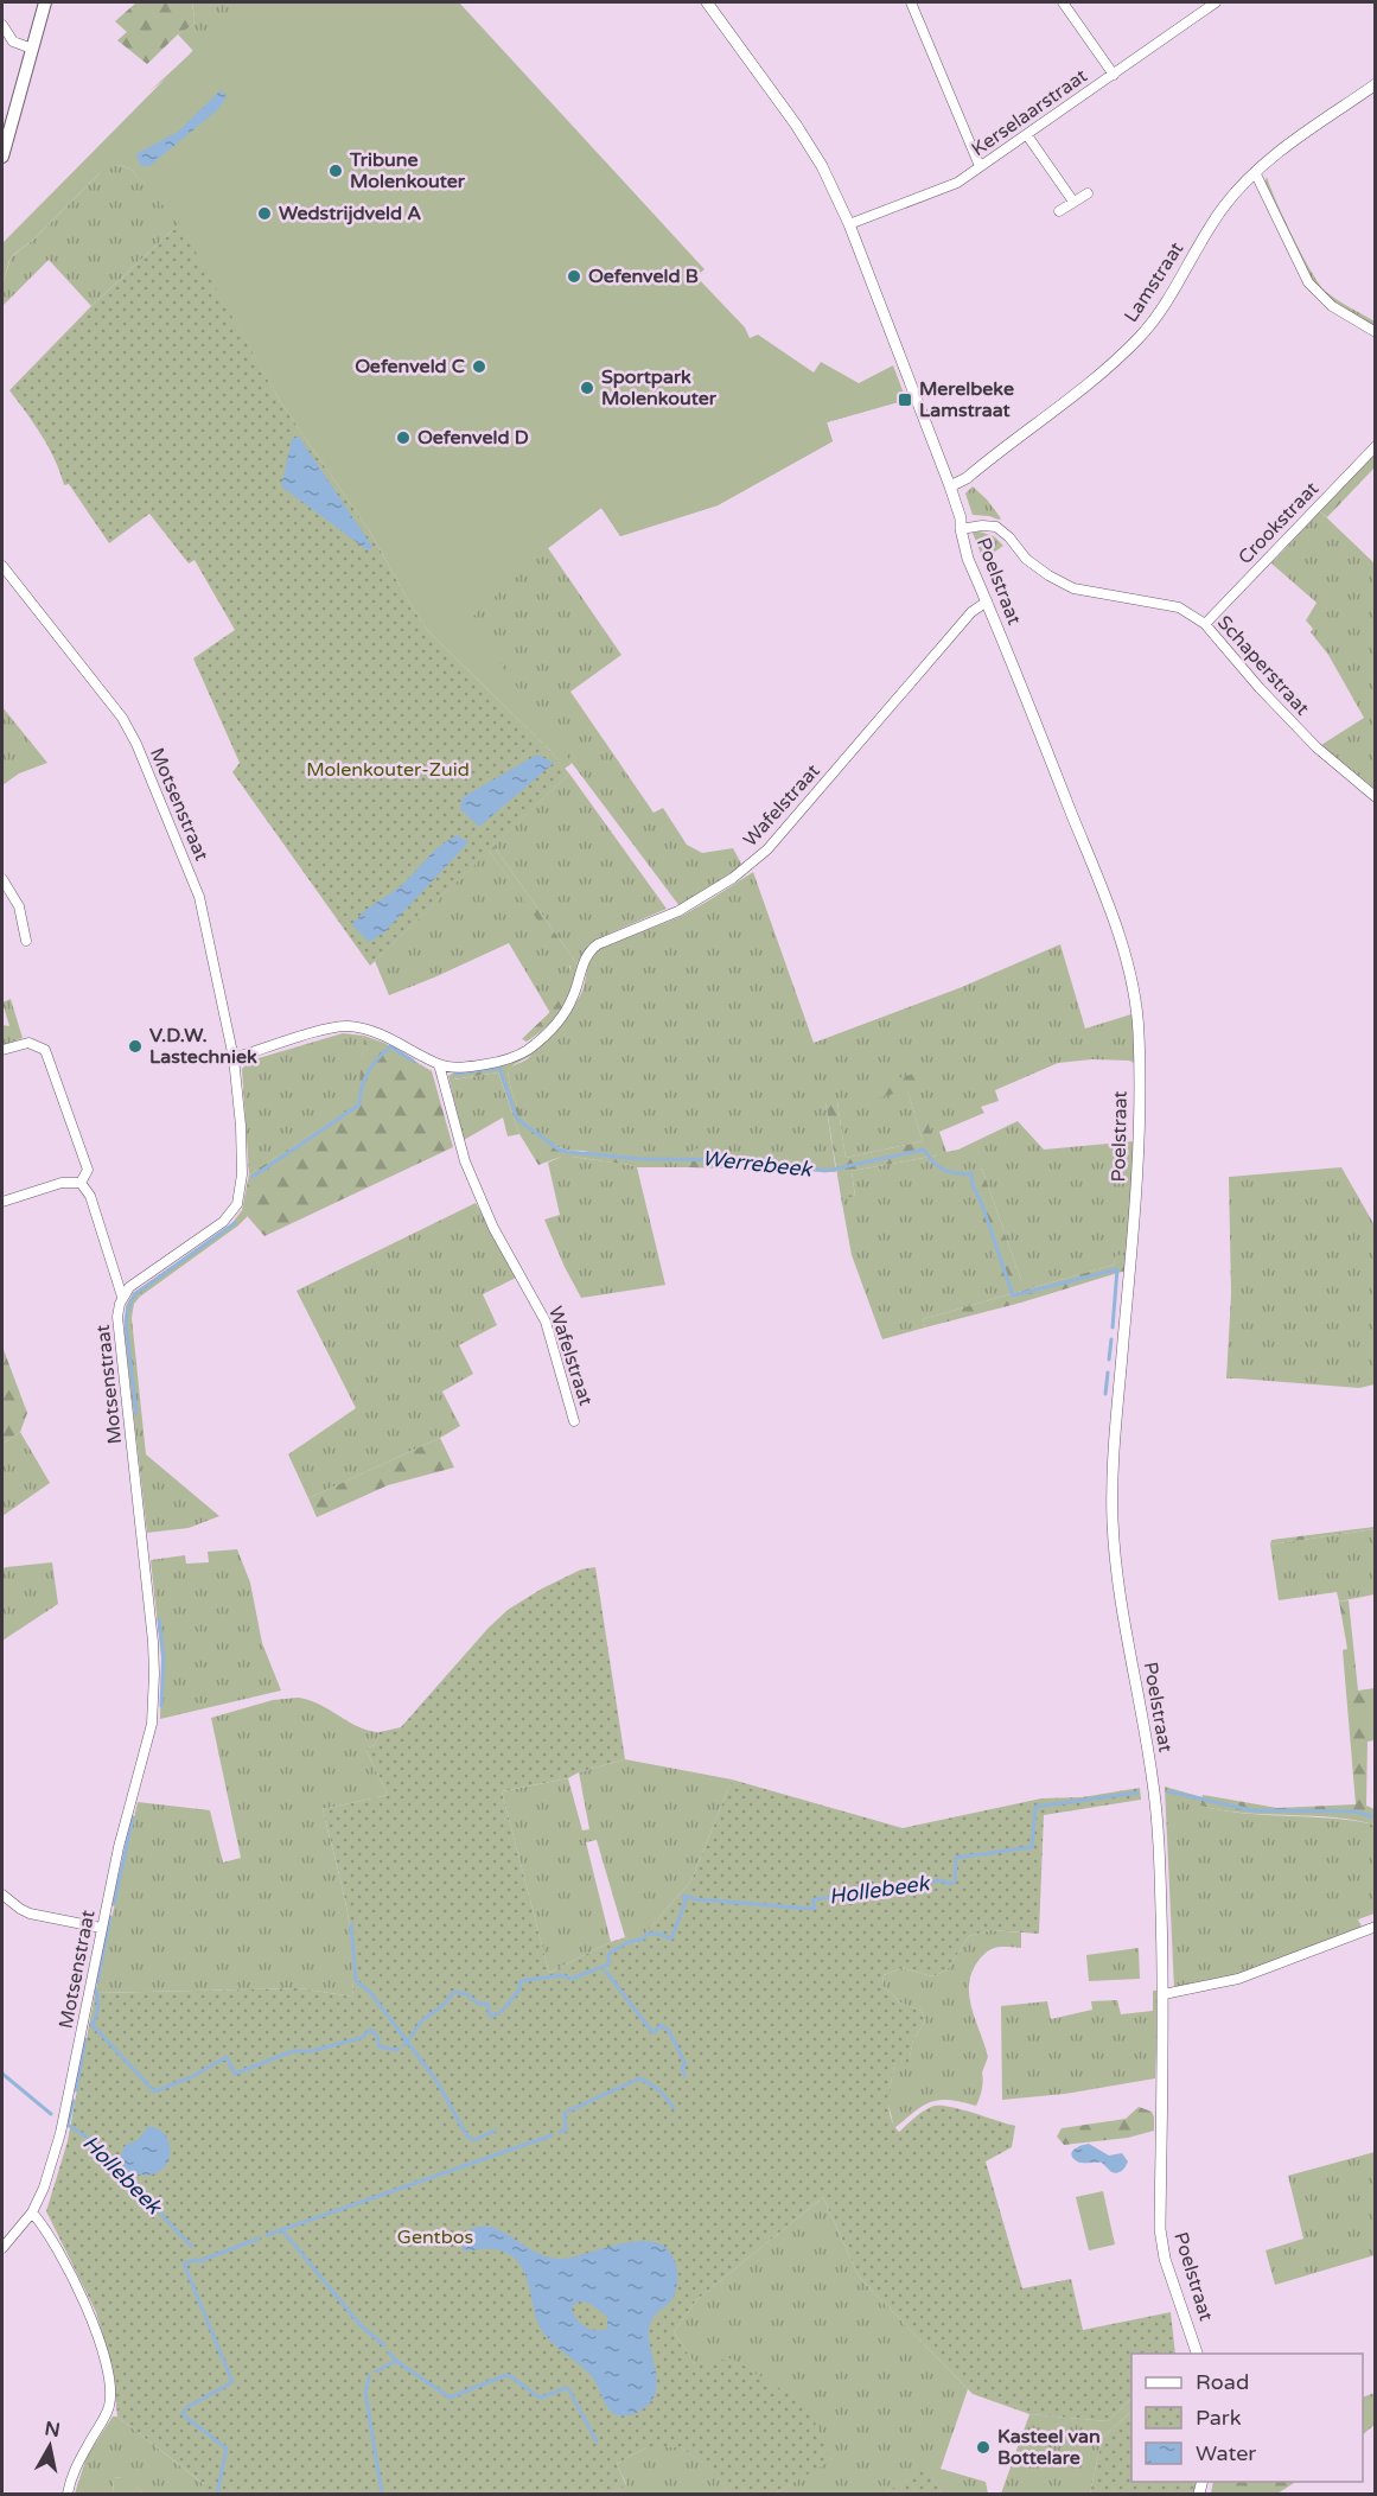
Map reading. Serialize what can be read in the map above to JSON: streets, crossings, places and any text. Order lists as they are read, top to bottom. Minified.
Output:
{"streets":{"street":["Kerselaarstraat","Lamstraat","Crookstraat","Poelstraat","Schaperstraat","Motsenstraat","Wafelstraat"]},"crossings":[["Kerselaarstraat","Poelstraat"],["Lamstraat","Poelstraat"],["Crookstraat","Schaperstraat"],["Poelstraat","Schaperstraat"],["Poelstraat","Wafelstraat"],["Motsenstraat","Wafelstraat"]],"water":["Werrebeek","Hollebeek"],"parks":["Molenkouter-Zuid","Gentbos"],"places":{"other":["Tribune Molenkouter","Wedstrijdveld A","Oefenveld B","Oefenveld C","Sportpark Molenkouter","Oefenveld D","V.D.W. Lastechniek","Kasteel van Bottelare"],"transit":["Merelbeke Lamstraat"]},"legend":["Road","Park","Water"],"north":"top"}
